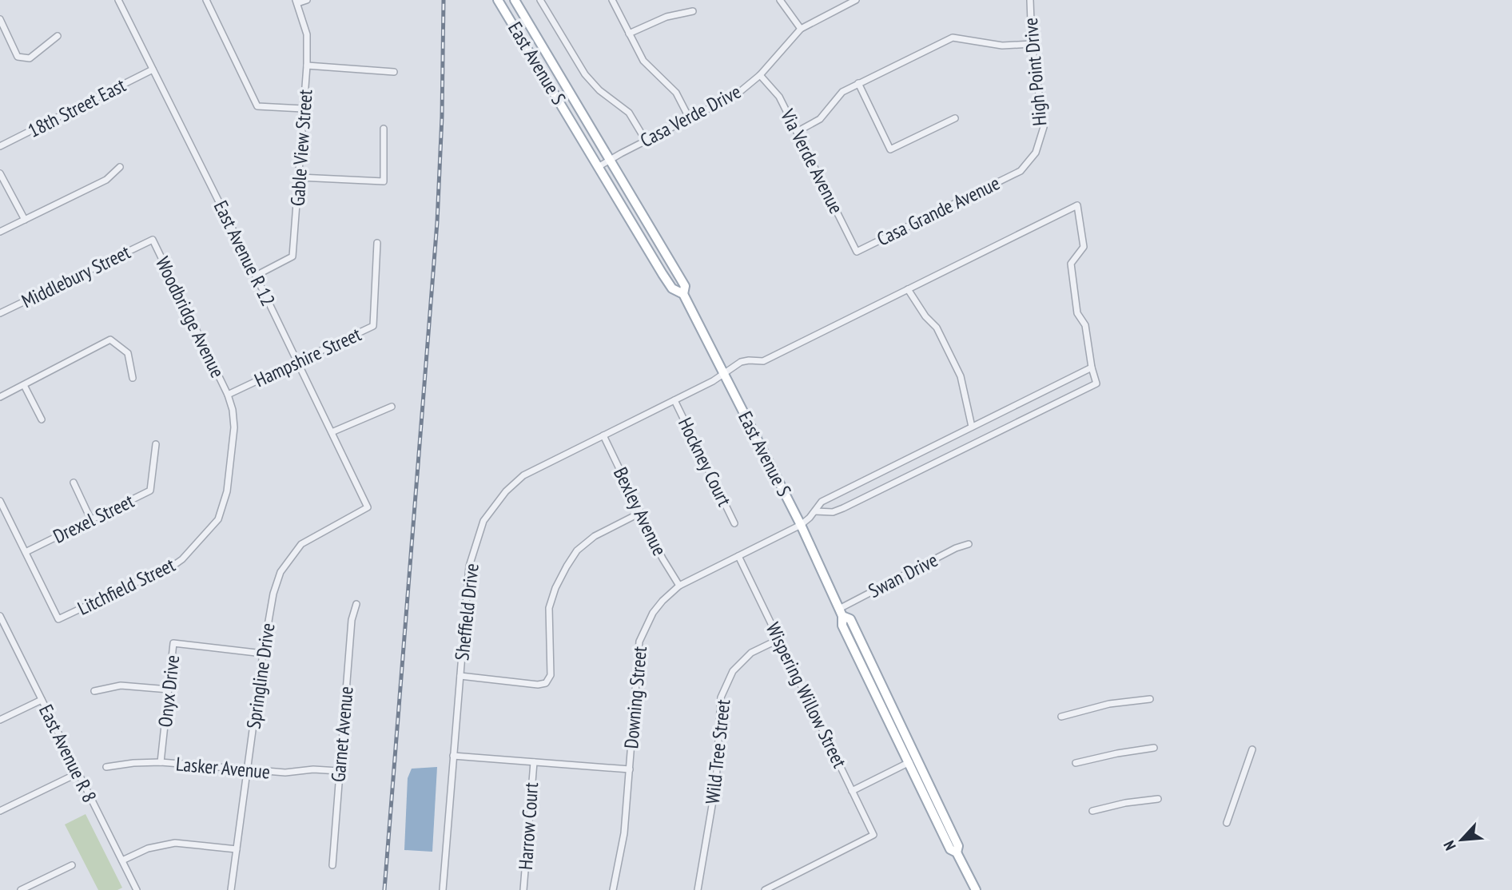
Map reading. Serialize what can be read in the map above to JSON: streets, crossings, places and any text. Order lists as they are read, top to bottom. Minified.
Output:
{"streets":{"main road":["East Avenue S"],"street":["High Point Drive","18th Street East","Casa Verde Drive","Gable View Street","Via Verde Avenue","Casa Grande Avenue","East Avenue R 12","Middlebury Street","Woodbridge Avenue","Hampshire Street","Hockney Court","Bexley Avenue","Drexel Street","Swan Drive","Litchfield Street","Sheffield Drive","Springline Drive","Onyx Drive","Wispering Willow Street","Downing Street","Garnet Avenue","Wild Tree Street","East Avenue R 8","Lasker Avenue","Harrow Court"]},"crossings":[["East Avenue S","Casa Verde Drive"],["East Avenue S","Swan Drive"],["East Avenue S","Sheffield Drive"],["East Avenue S","Downing Street"],["High Point Drive","Casa Grande Avenue"],["18th Street East","East Avenue R 12"],["Casa Verde Drive","Via Verde Avenue"],["Gable View Street","East Avenue R 12"],["Via Verde Avenue","Casa Grande Avenue"],["East Avenue R 12","Hampshire Street"],["East Avenue R 12","Springline Drive"],["Middlebury Street","Woodbridge Avenue"],["Woodbridge Avenue","Hampshire Street"],["Woodbridge Avenue","Litchfield Street"],["Hampshire Street","Litchfield Street"],["Hockney Court","Sheffield Drive"],["Bexley Avenue","Sheffield Drive"],["Bexley Avenue","Downing Street"],["Drexel Street","Litchfield Street"],["Sheffield Drive","Downing Street"],["Springline Drive","Onyx Drive"],["Springline Drive","Lasker Avenue"],["Onyx Drive","Lasker Avenue"],["Wispering Willow Street","Downing Street"],["Wispering Willow Street","Wild Tree Street"],["Garnet Avenue","Lasker Avenue"]],"north":"bottom left"}
